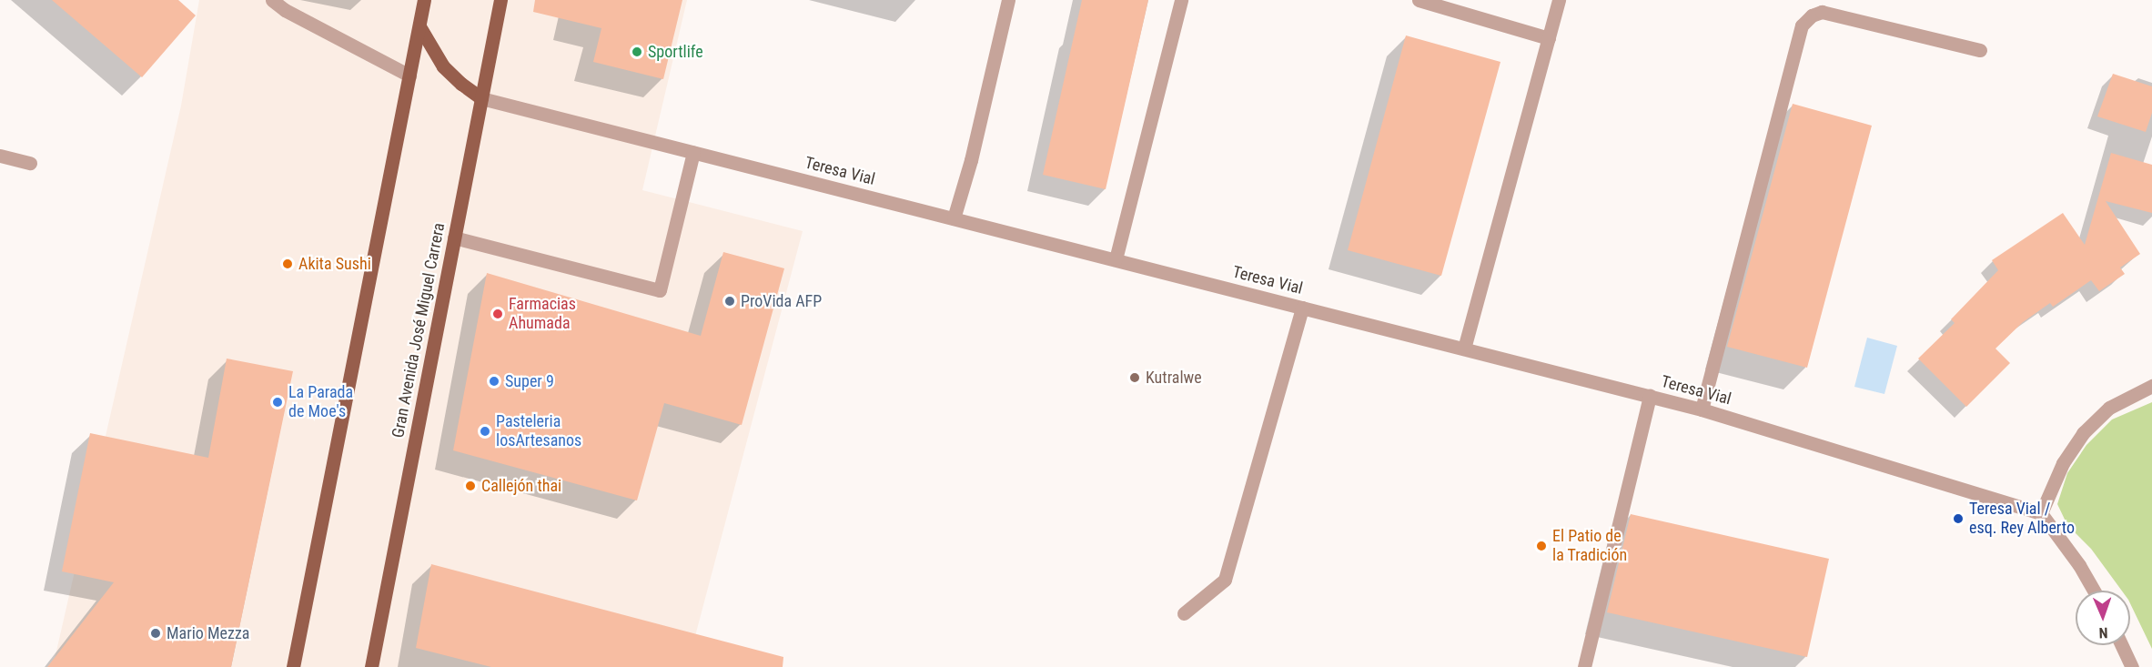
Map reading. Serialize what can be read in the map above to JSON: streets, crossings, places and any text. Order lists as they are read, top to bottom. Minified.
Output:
{"streets":{"main road":["Gran Avenida José Miguel Carrera"],"street":["Teresa Vial"]},"crossings":[["Teresa Vial","Gran Avenida José Miguel Carrera"]],"places":["Sportlife","Akita Sushi","ProVida AFP","Farmacias Ahumada","Kutralwe","Super 9","La Parada de Moe's","Pasteleria losArtesanos","Callejón thai","Teresa Vial / esq. Rey Alberto","El Patio de la Tradición","Mario Mezza"],"north":"bottom"}
